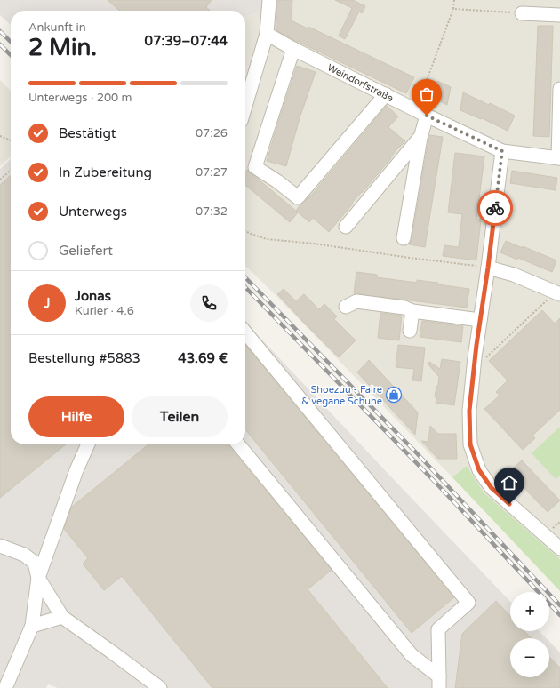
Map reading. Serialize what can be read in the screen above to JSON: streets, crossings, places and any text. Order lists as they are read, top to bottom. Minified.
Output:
{"streets":{"street":["Weindorfstraße"]},"places":{"shop":["Shoezuu - Faire & vegane Schuhe"]},"page":{"heading":["2 Min.","Ankunft in","07:39–07:44"],"panel":["Jonas","Kurier · 4.6","Bestellung #5883","43.69 €"],"bar":"Unterwegs · 200 m","list":[["Bestätigt","07:26"],["In Zubereitung","07:27"],["Unterwegs","07:32"],"Geliefert"],"round":"J","buttons":["Hilfe","Teilen"],"map_buttons":["+","−"]}}
